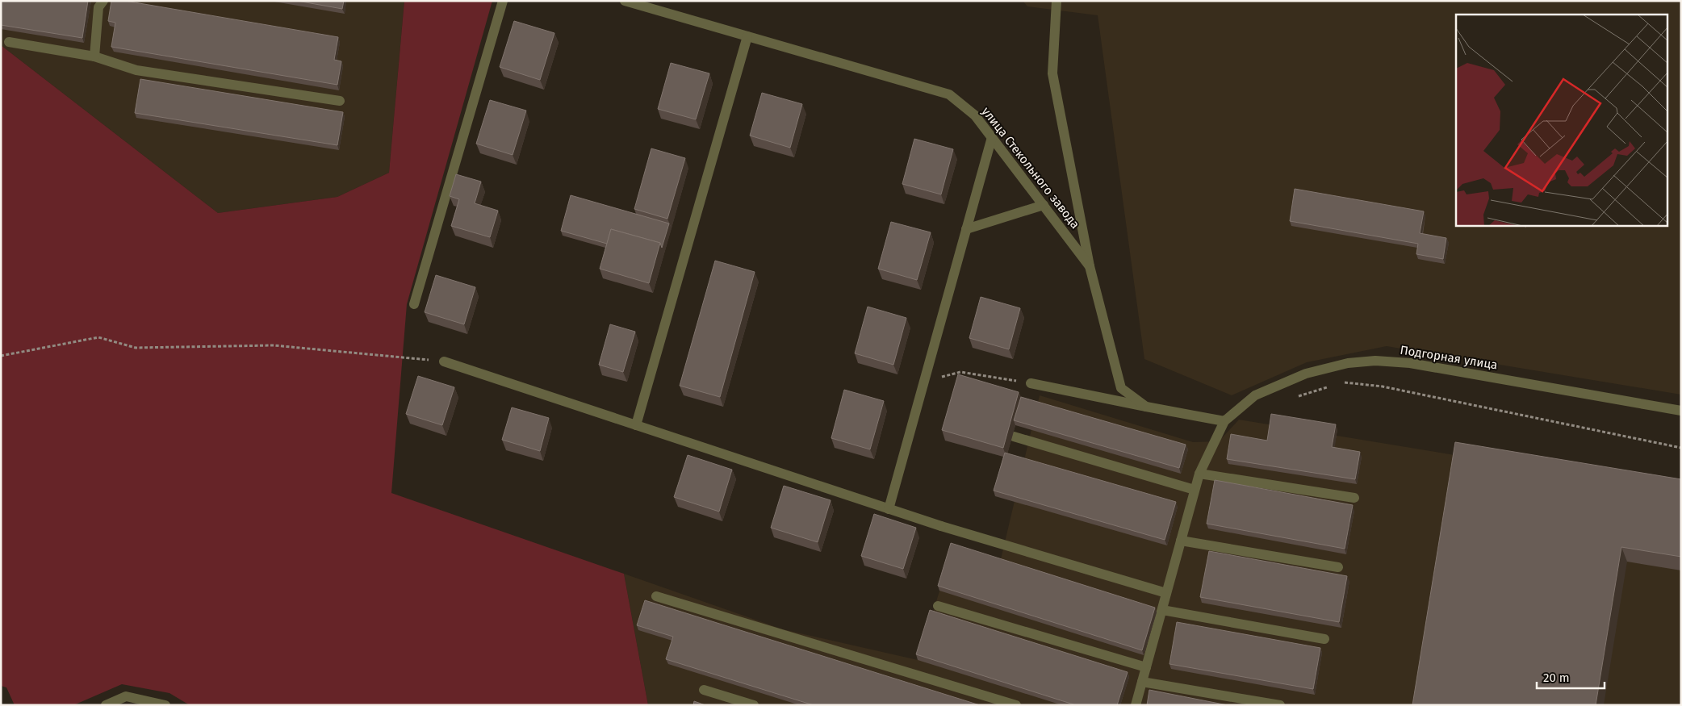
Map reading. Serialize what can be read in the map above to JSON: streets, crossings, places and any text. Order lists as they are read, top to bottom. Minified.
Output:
{"streets":{"street":["улица Стекольного завода","Подгорная улица"]},"crossings":[["улица Стекольного завода","Подгорная улица"]],"scale_bar":"20 m"}
